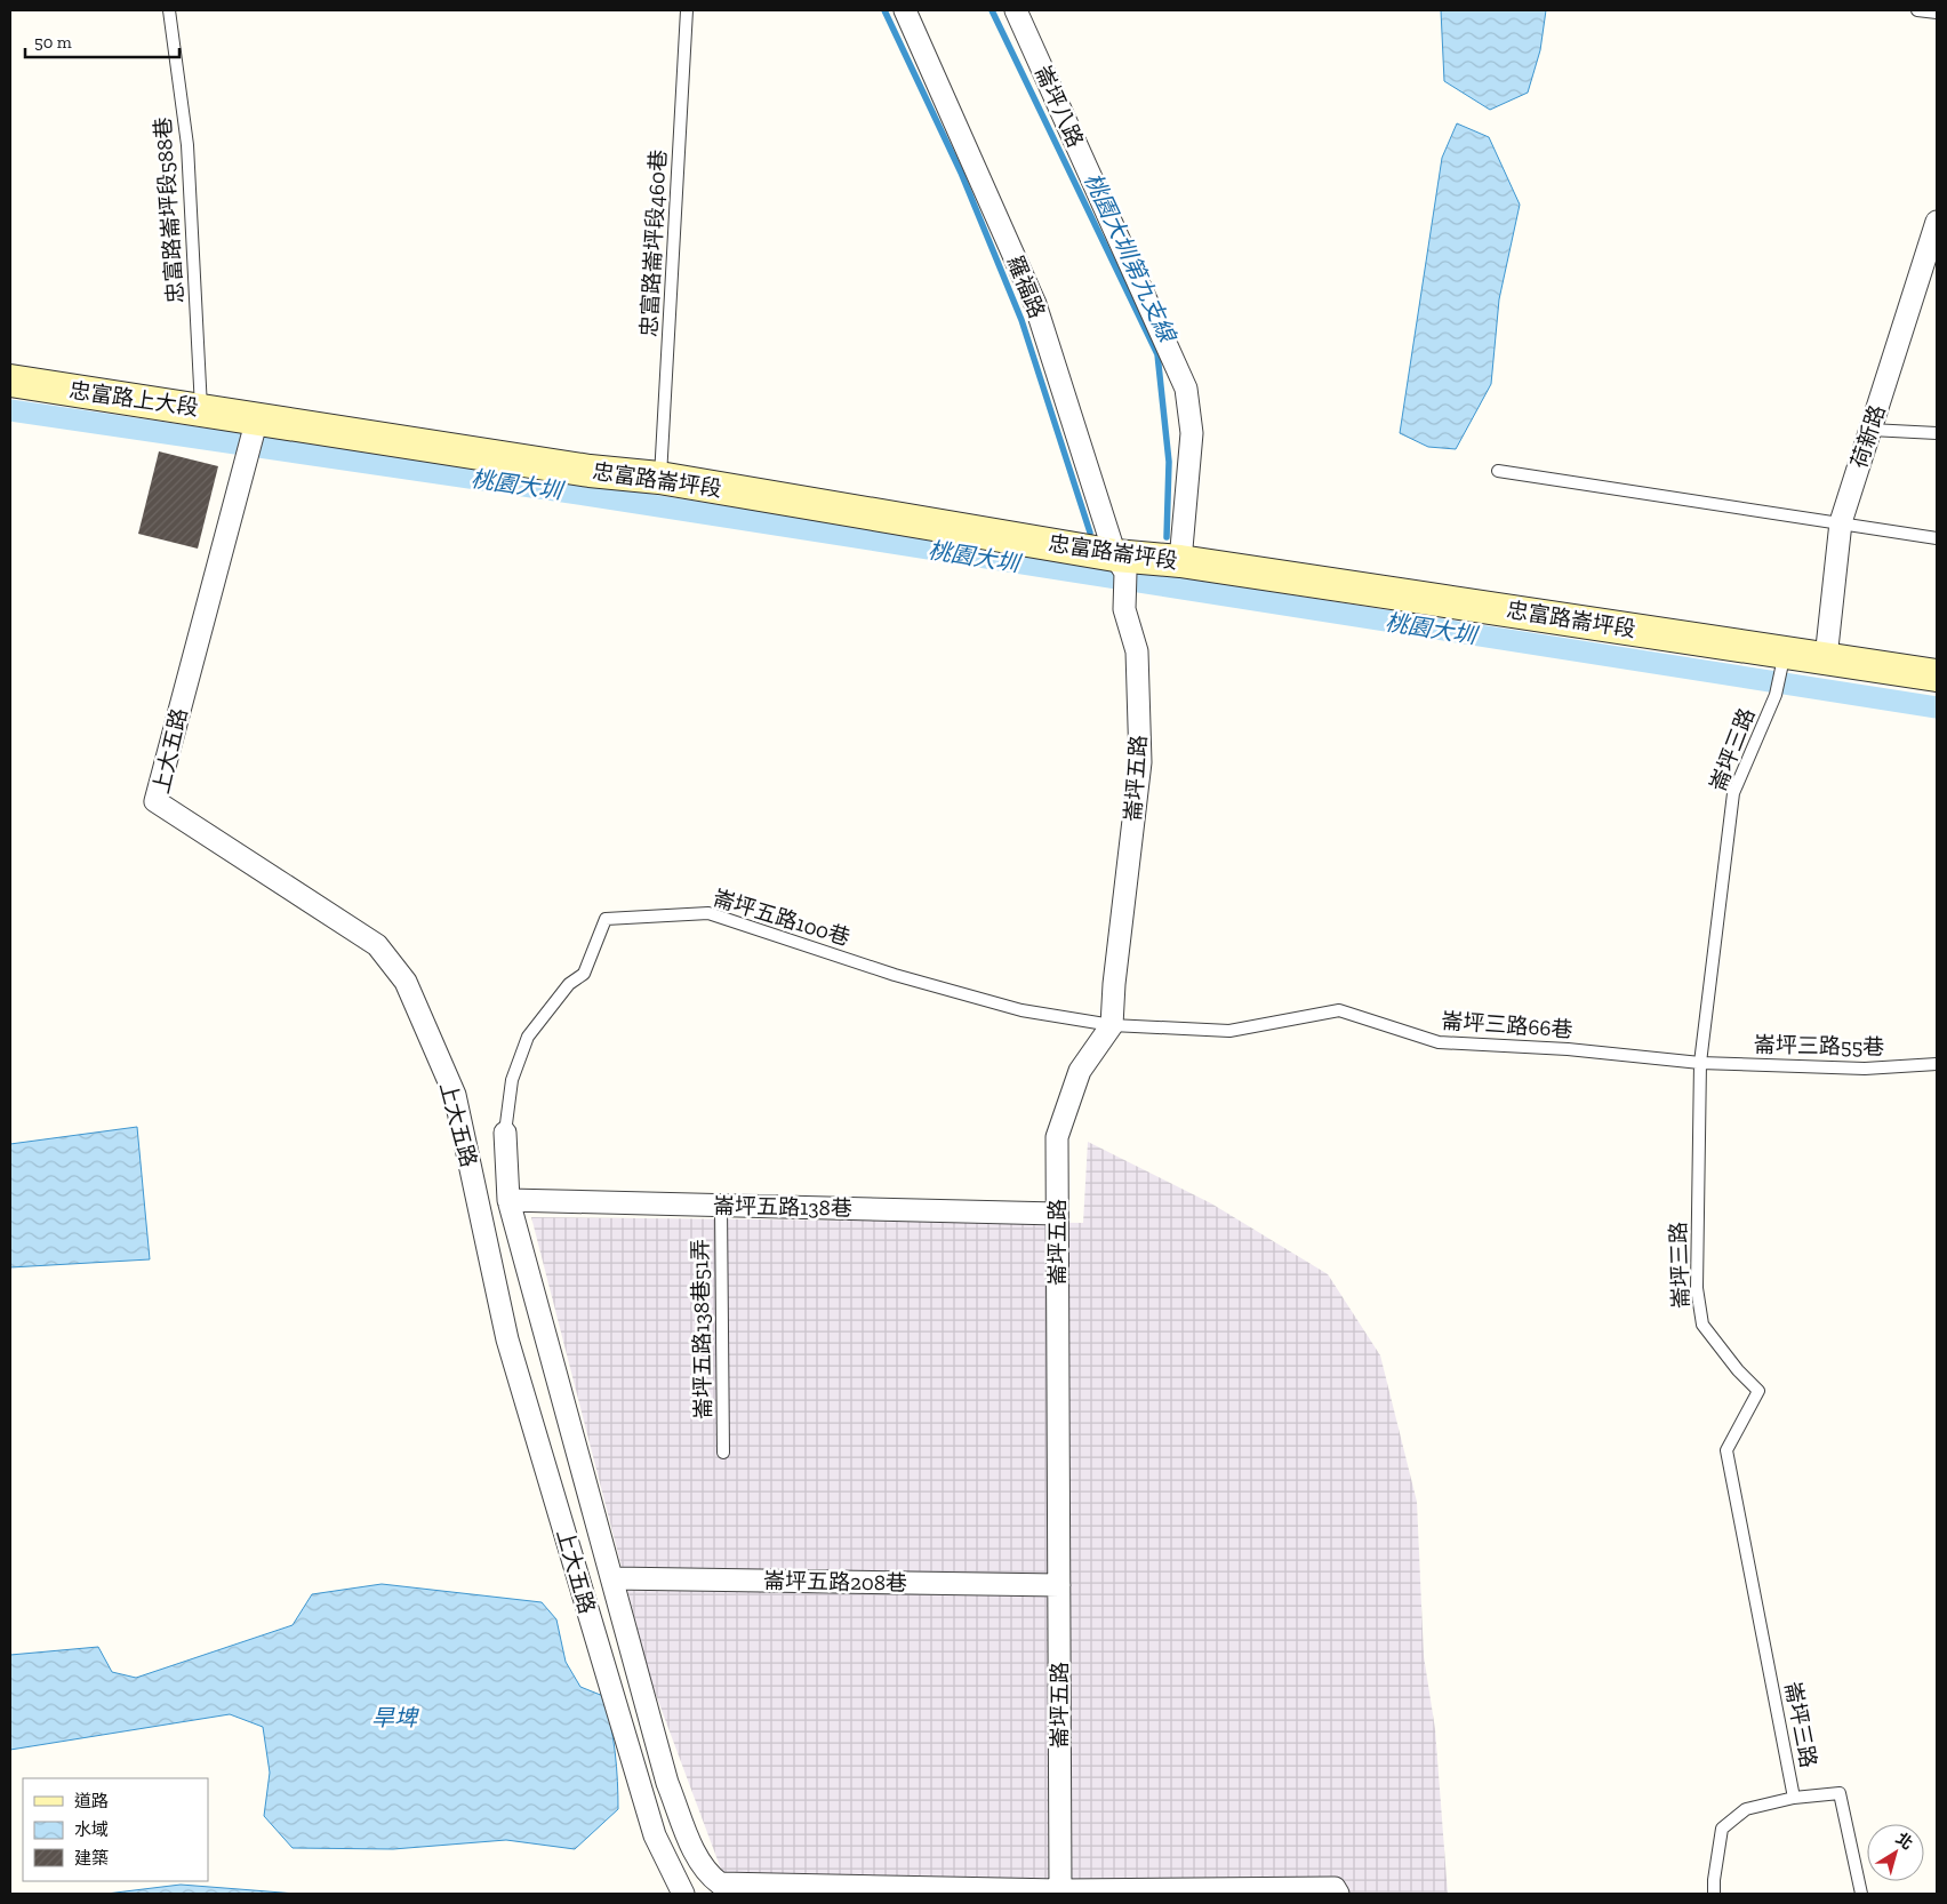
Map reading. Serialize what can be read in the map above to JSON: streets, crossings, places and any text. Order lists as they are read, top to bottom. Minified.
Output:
{"streets":{"street":["崙坪八路","羅福路","忠富路上大段","荷新路","忠富路崙坪段","上大五路","崙坪五路","崙坪五路138巷","崙坪五路208巷"],"lane":["忠富路崙坪段588巷","忠富路崙坪段460巷","崙坪三路","崙坪五路100巷","崙坪三路66巷","崙坪三路55巷","崙坪五路138巷51弄"]},"crossings":[["崙坪八路","忠富路崙坪段"],["忠富路崙坪段588巷","忠富路上大段"],["忠富路崙坪段460巷","忠富路崙坪段"],["羅福路","忠富路崙坪段"],["羅福路","崙坪五路"],["忠富路上大段","忠富路崙坪段"],["忠富路上大段","上大五路"],["荷新路","忠富路崙坪段"],["忠富路崙坪段","崙坪三路"],["忠富路崙坪段","上大五路"],["崙坪三路","崙坪三路66巷"],["崙坪三路","崙坪三路55巷"],["崙坪五路","崙坪五路100巷"],["崙坪五路","崙坪三路66巷"],["崙坪五路","崙坪五路138巷"],["崙坪五路","崙坪五路208巷"],["崙坪五路100巷","崙坪三路66巷"],["崙坪三路66巷","崙坪三路55巷"],["崙坪五路138巷","崙坪五路138巷51弄"]],"water":["桃園大圳第九支線","桃園大圳","旱埤"],"legend":["道路","水域","建築"],"scale_bar":"50 m","north":"top right"}
